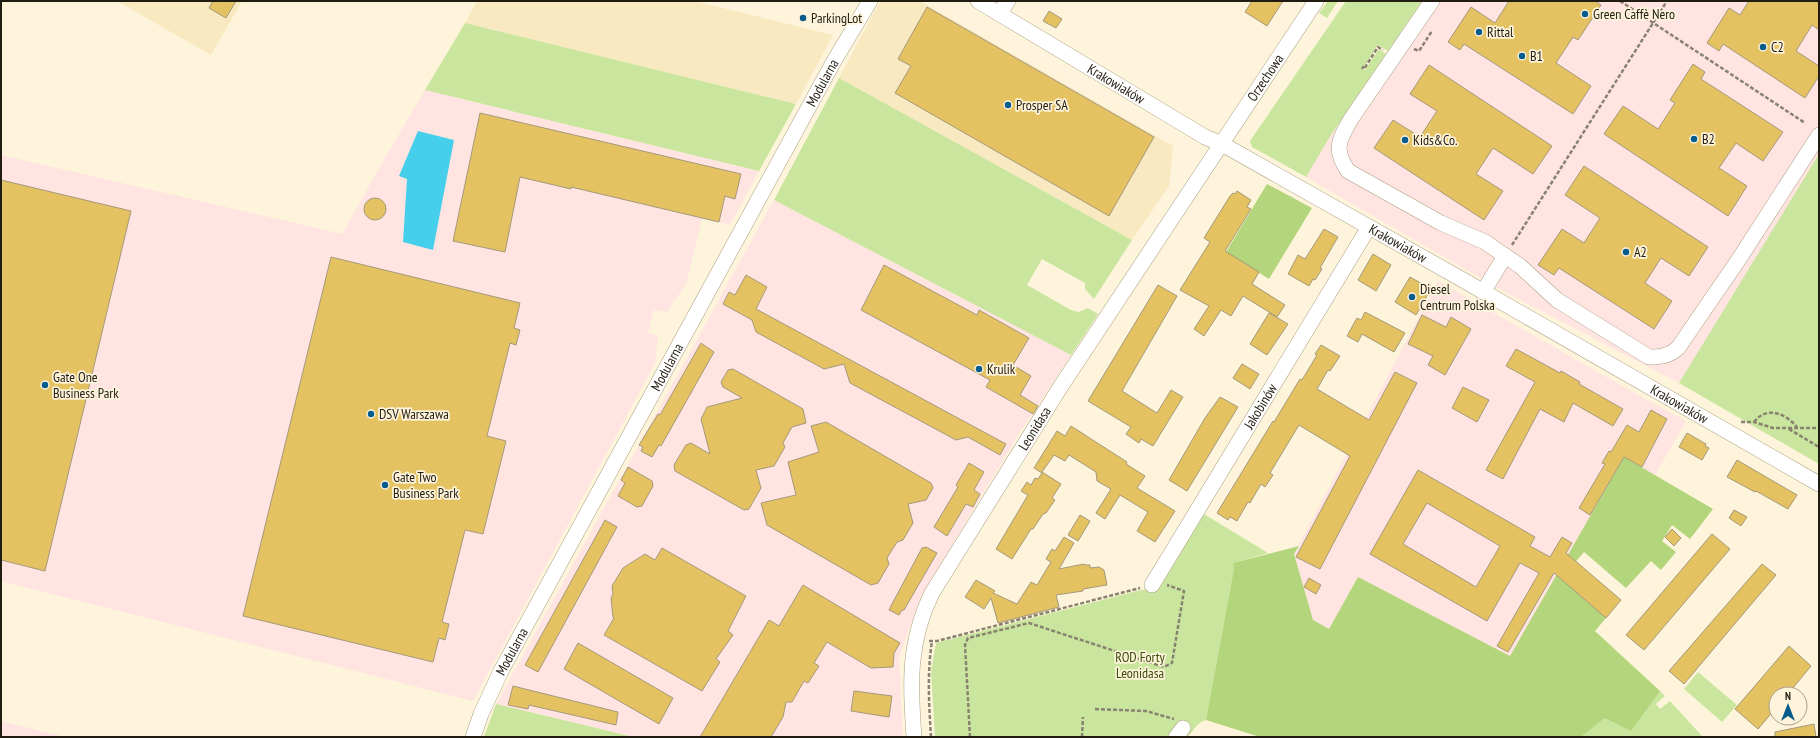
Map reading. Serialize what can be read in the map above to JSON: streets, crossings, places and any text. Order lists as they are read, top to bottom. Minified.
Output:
{"streets":{"street":["Orzechowa","Modularna","Krakowiaków","Jakobinów","Leonidasa"]},"crossings":[["Orzechowa","Krakowiaków"],["Orzechowa","Leonidasa"],["Krakowiaków","Jakobinów"],["Krakowiaków","Leonidasa"]],"parks":["ROD Forty Leonidasa"],"places":["Green Caffè Nero","ParkingLot","Rittal","C2","B1","Prosper SA","B2","Kids&Co.","A2","Diesel Centrum Polska","Krulik","Gate One Business Park","DSV Warszawa","Gate Two Business Park"],"north":"top"}
